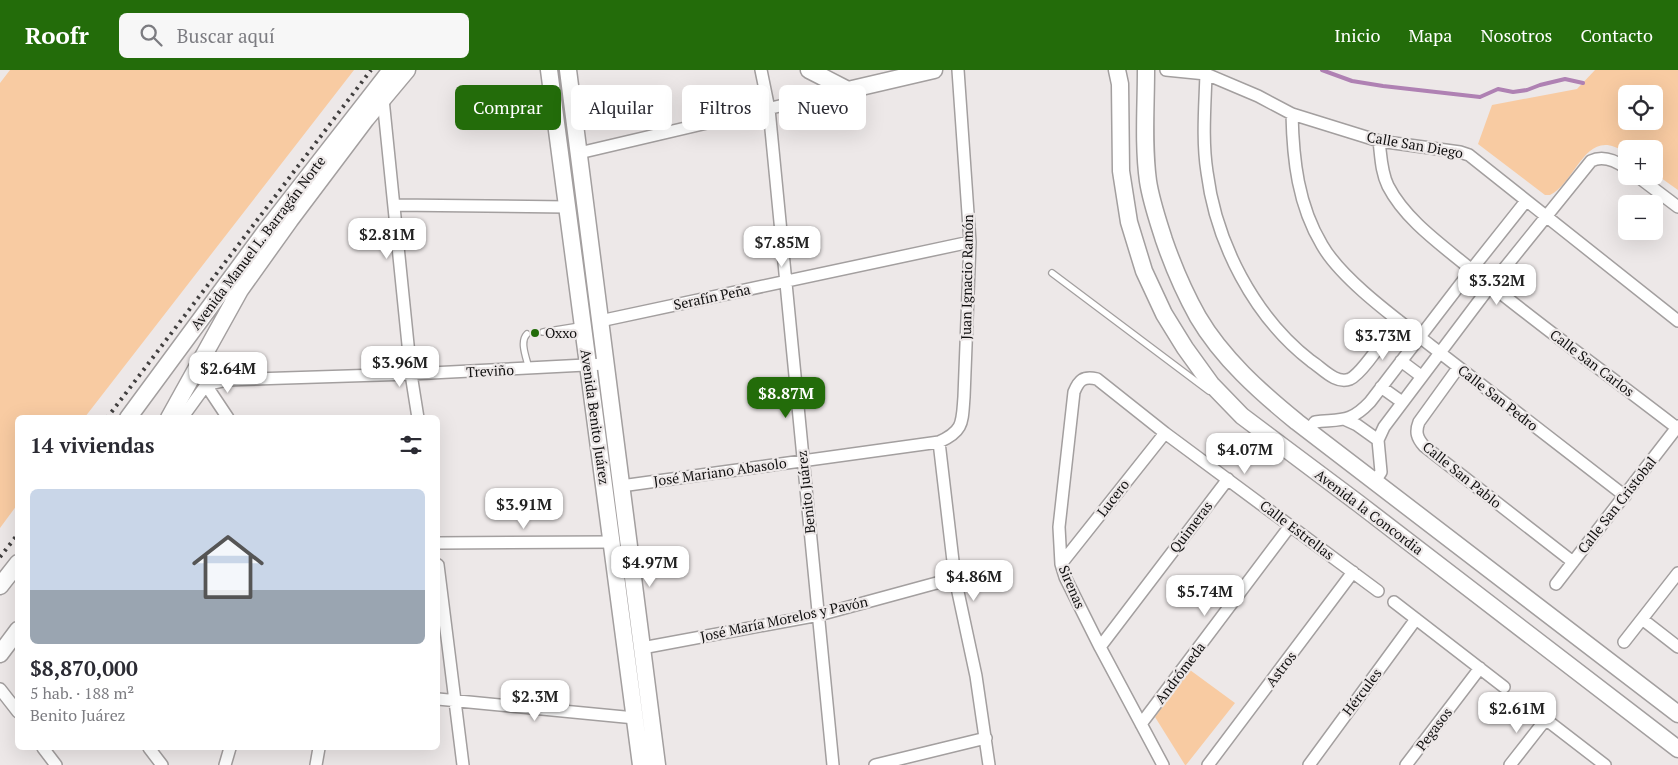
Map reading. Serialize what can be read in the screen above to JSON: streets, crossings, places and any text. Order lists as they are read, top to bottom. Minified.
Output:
{"streets":{"main road":["Avenida Manuel L. Barragán Norte","Avenida Benito Juárez","Avenida la Concordia"],"street":["Calle San Diego","Juan Ignacio Ramón","Serafín Peña","Calle San Carlos","Treviño","Calle San Pedro","José Mariano Abasolo","Calle San Pablo","Benito Juárez","Lucero","Calle San Cristobal","Quimeras","Calle Estrellas","Sirenas","José María Morelos y Pavón","Astros","Andrómeda","Hércules","Pegasos"]},"crossings":[["Calle San Diego","Calle San Carlos"],["Calle San Diego","Calle San Pedro"],["Juan Ignacio Ramón","Serafín Peña"],["Juan Ignacio Ramón","José Mariano Abasolo"],["Serafín Peña","Avenida Benito Juárez"],["Serafín Peña","Benito Juárez"],["Calle San Carlos","Calle San Cristobal"],["Treviño","Avenida Benito Juárez"],["Calle San Pedro","Calle San Pablo"],["Calle San Pedro","Calle San Cristobal"],["Avenida Benito Juárez","José Mariano Abasolo"],["Avenida Benito Juárez","José María Morelos y Pavón"],["José Mariano Abasolo","Benito Juárez"],["Calle San Pablo","Calle San Cristobal"],["Benito Juárez","José María Morelos y Pavón"],["Lucero","Calle Estrellas"],["Lucero","Sirenas"],["Quimeras","Calle Estrellas"],["Quimeras","Sirenas"],["Calle Estrellas","Sirenas"],["Calle Estrellas","Astros"],["Calle Estrellas","Andrómeda"],["Sirenas","Andrómeda"]],"places":["Oxxo"],"page":{"header":"Roofr","search":"Buscar aquí","nav":["Inicio","Mapa","Nosotros","Contacto"],"map_buttons":["+","−"],"chip":["Comprar","Alquilar","Filtros","Nuevo"],"price":["$2.81M","$7.85M","$3.32M","$3.73M","$3.96M","$2.64M","$8.87M","$4.07M","$3.91M","$4.97M","$4.86M","$5.74M","$2.3M","$2.61M"],"heading":"14 viviendas","list":[{"name":"$8,870,000","note":"5 hab. · 188 m² · Benito Juárez"}]}}
